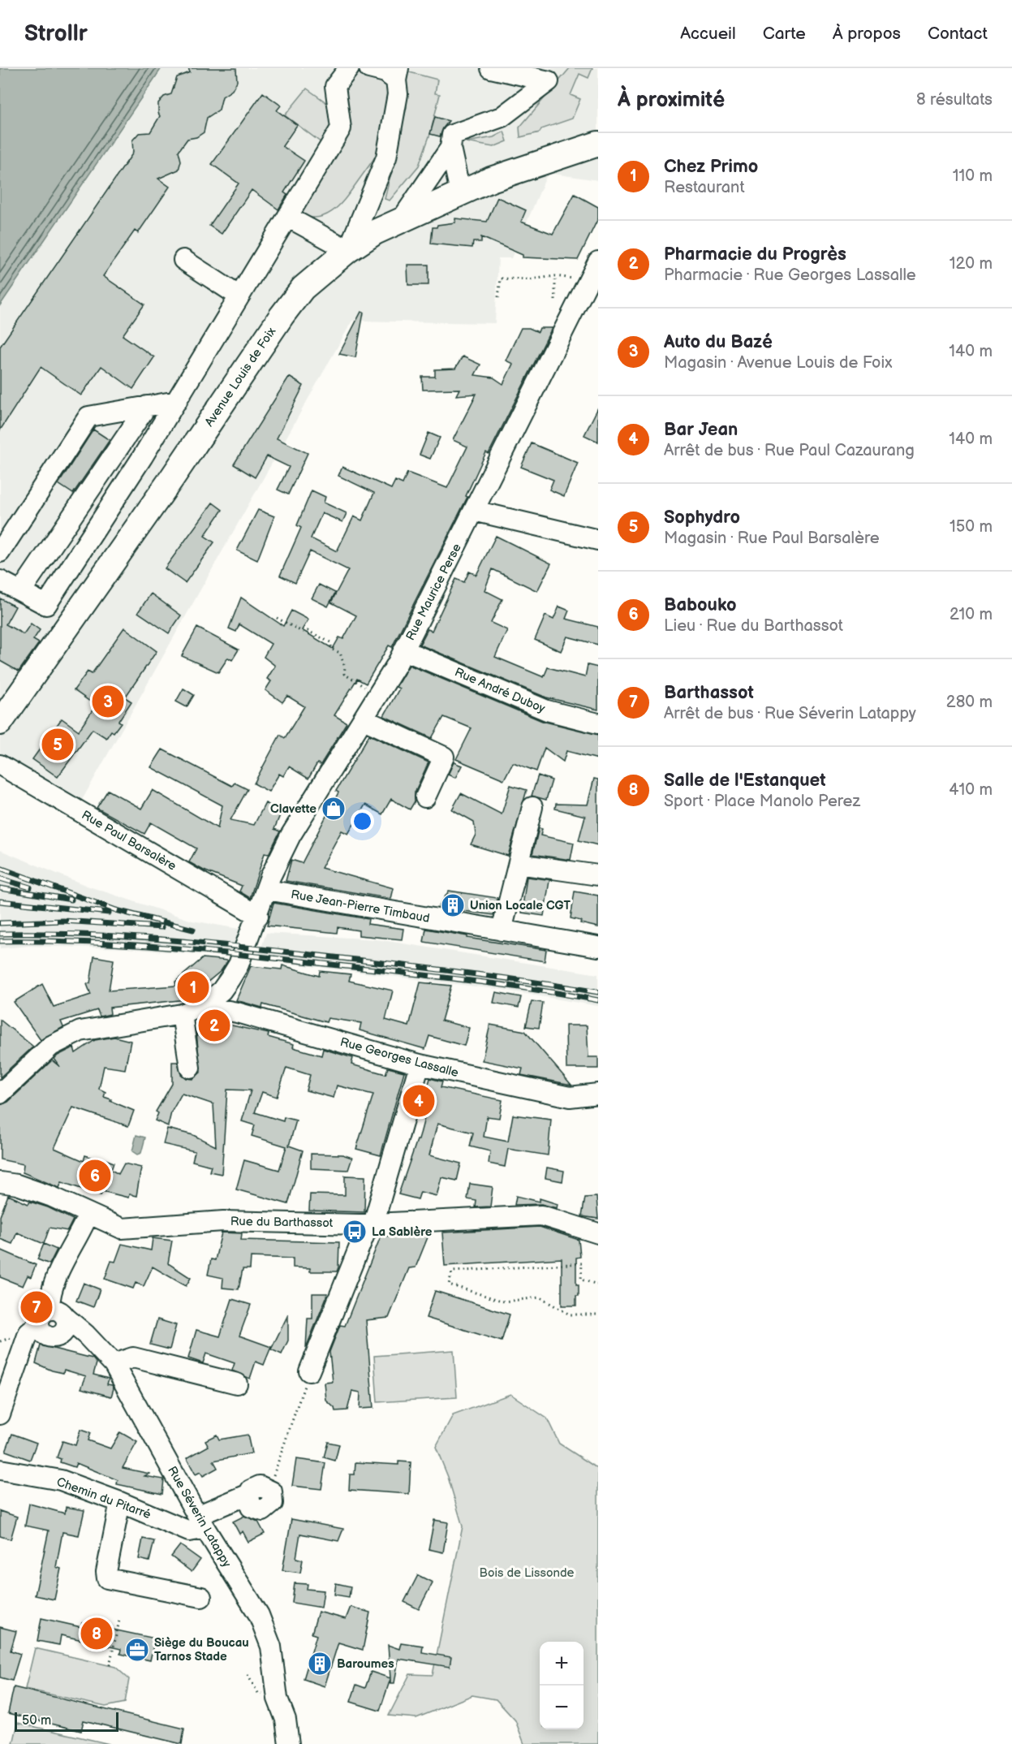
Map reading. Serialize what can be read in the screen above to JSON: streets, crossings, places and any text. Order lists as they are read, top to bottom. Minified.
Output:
{"streets":{"main road":["Avenue Louis de Foix"],"street":["Rue Maurice Perse","Rue André Duboy","Rue Paul Barsalère","Rue Jean-Pierre Timbaud","Rue Georges Lassalle","Rue du Barthassot","Chemin du Pitarré","Rue Séverin Latappy"]},"crossings":[["Rue Maurice Perse","Rue André Duboy"],["Rue Maurice Perse","Rue Paul Barsalère"],["Rue Maurice Perse","Rue Jean-Pierre Timbaud"],["Rue Maurice Perse","Rue Georges Lassalle"],["Chemin du Pitarré","Rue Séverin Latappy"]],"parks":["Bois de Lissonde"],"places":{"shop":["Clavette"],"building":["Union Locale CGT","Baroumes"],"bus stop":["La Sablère"],"office":["Siège du Boucau Tarnos Stade"]},"scale_bar":"50 m","page":{"header":"Strollr","nav":["Accueil","Carte","À propos","Contact"],"heading":["À proximité","8 résultats"],"list":[{"mark":"1","name":"Chez Primo","note":"Restaurant","value":"110 m"},{"mark":"2","name":"Pharmacie du Progrès","note":"Pharmacie · Rue Georges Lassalle","value":"120 m"},{"mark":"3","name":"Auto du Bazé","note":"Magasin · Avenue Louis de Foix","value":"140 m"},{"mark":"4","name":"Bar Jean","note":"Arrêt de bus · Rue Paul Cazaurang","value":"140 m"},{"mark":"5","name":"Sophydro","note":"Magasin · Rue Paul Barsalère","value":"150 m"},{"mark":"6","name":"Babouko","note":"Lieu · Rue du Barthassot","value":"210 m"},{"mark":"7","name":"Barthassot","note":"Arrêt de bus · Rue Séverin Latappy","value":"280 m"},{"mark":"8","name":"Salle de l'Estanquet","note":"Sport · Place Manolo Perez","value":"410 m"}],"pins":["3","5","1","2","4","6","7","8"],"map_buttons":["+","−"],"scale":"50 m"}}
